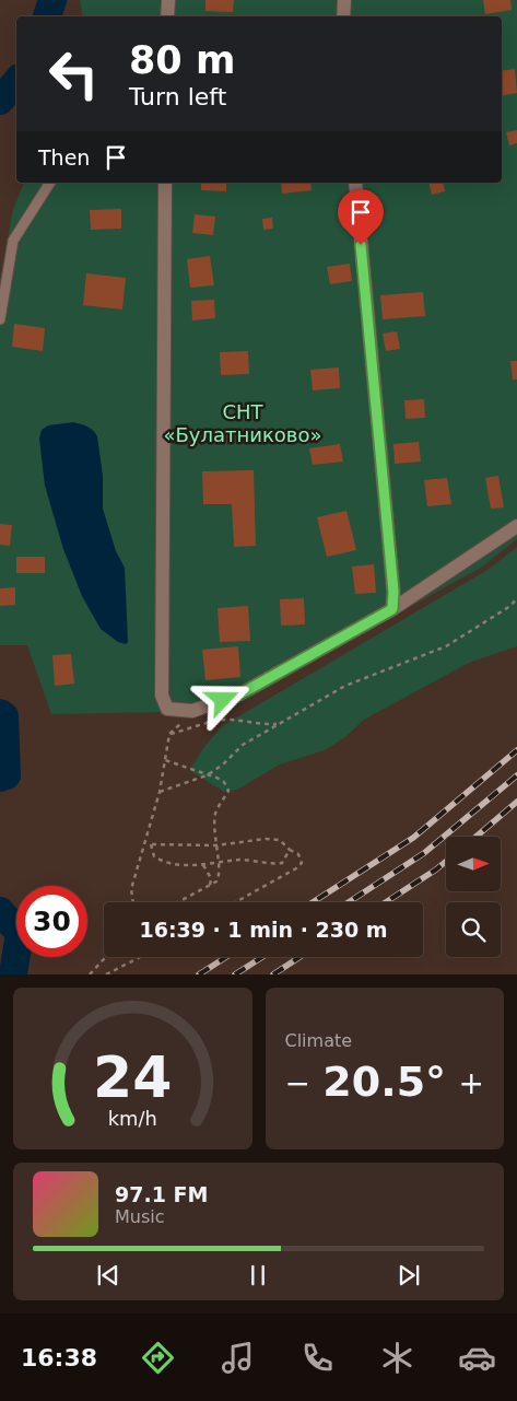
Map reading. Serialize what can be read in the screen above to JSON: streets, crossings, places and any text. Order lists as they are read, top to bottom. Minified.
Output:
{"parks":["СНТ «Булатниково»"],"north":"right","page":{"turn":["80 m","Turn left"],"then":"Then","limit":"30","trip":"16:39 · 1 min · 230 m","tile":"Climate","heat":["−","20.5°","+"],"song":["97.1 FM","Music"],"tabs":"16:38","gauge":["24","km/h"]}}
